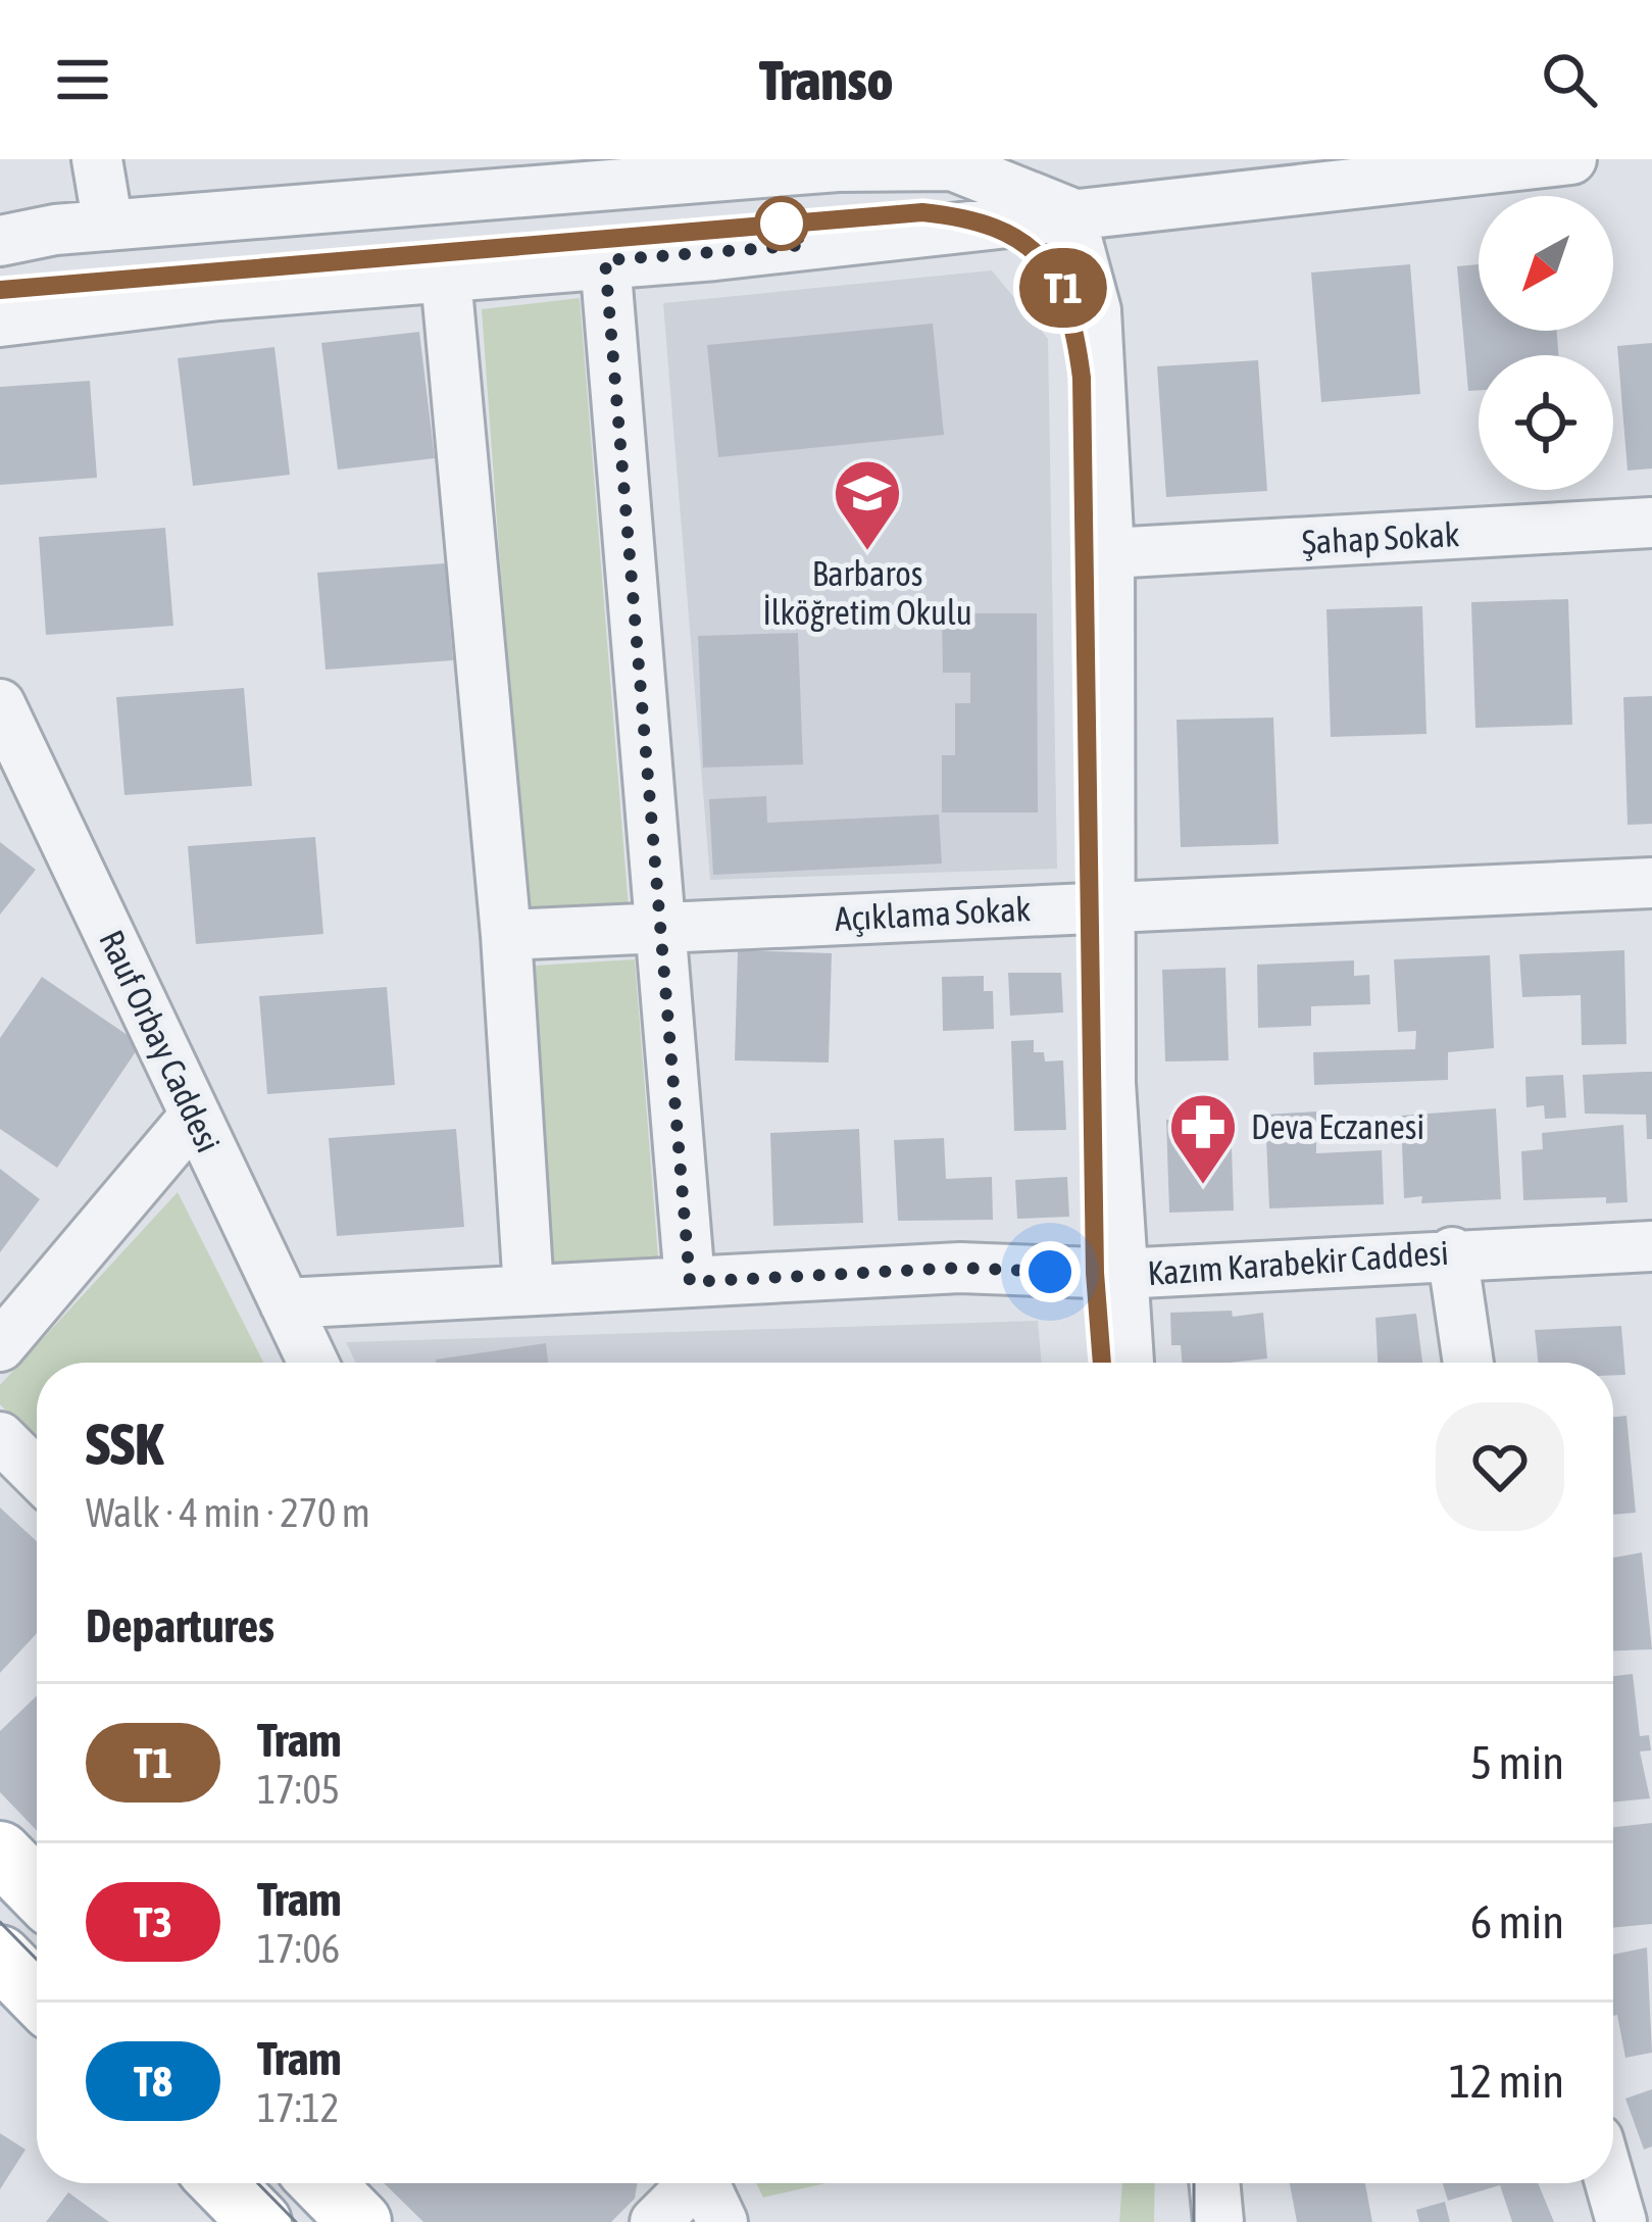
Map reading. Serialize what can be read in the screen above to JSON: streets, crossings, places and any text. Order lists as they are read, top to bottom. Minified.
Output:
{"streets":{"street":["Şahap Sokak","Açıklama Sokak","Rauf Orbay Caddesi","Kazım Karabekir Caddesi"]},"crossings":[["Rauf Orbay Caddesi","Kazım Karabekir Caddesi"]],"places":{"school or university":["Barbaros İlköğretim Okulu"],"pharmacy":["Deva Eczanesi"]},"lines":["tram line T1"],"north":"bottom left","page":{"header":"Transo","on_map":"T1","heading":[["SSK","Walk · 4 min · 270 m"],"Departures"],"list":[{"mark":"T1","name":"Tram","note":"17:05","value":"5 min"},{"mark":"T3","name":"Tram","note":"17:06","value":"6 min"},{"mark":"T8","name":"Tram","note":"17:12","value":"12 min"}]}}
